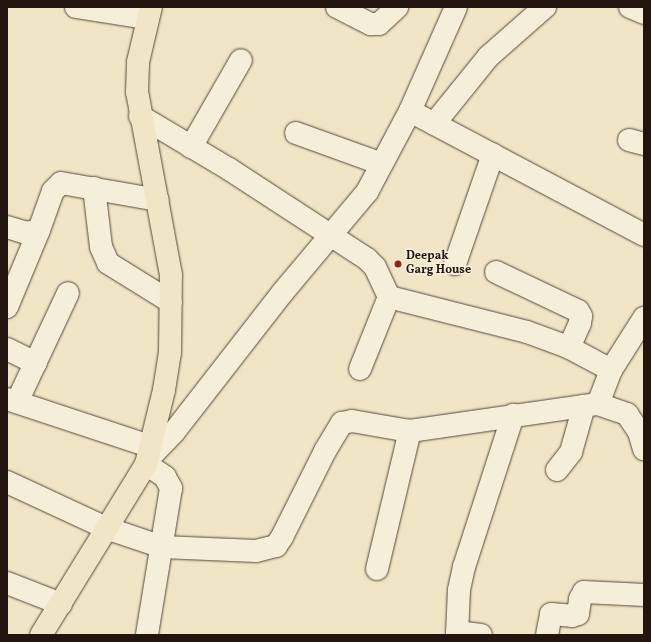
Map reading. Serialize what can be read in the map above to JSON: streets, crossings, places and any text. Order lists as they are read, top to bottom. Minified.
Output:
{"places":["Deepak Garg House"]}
